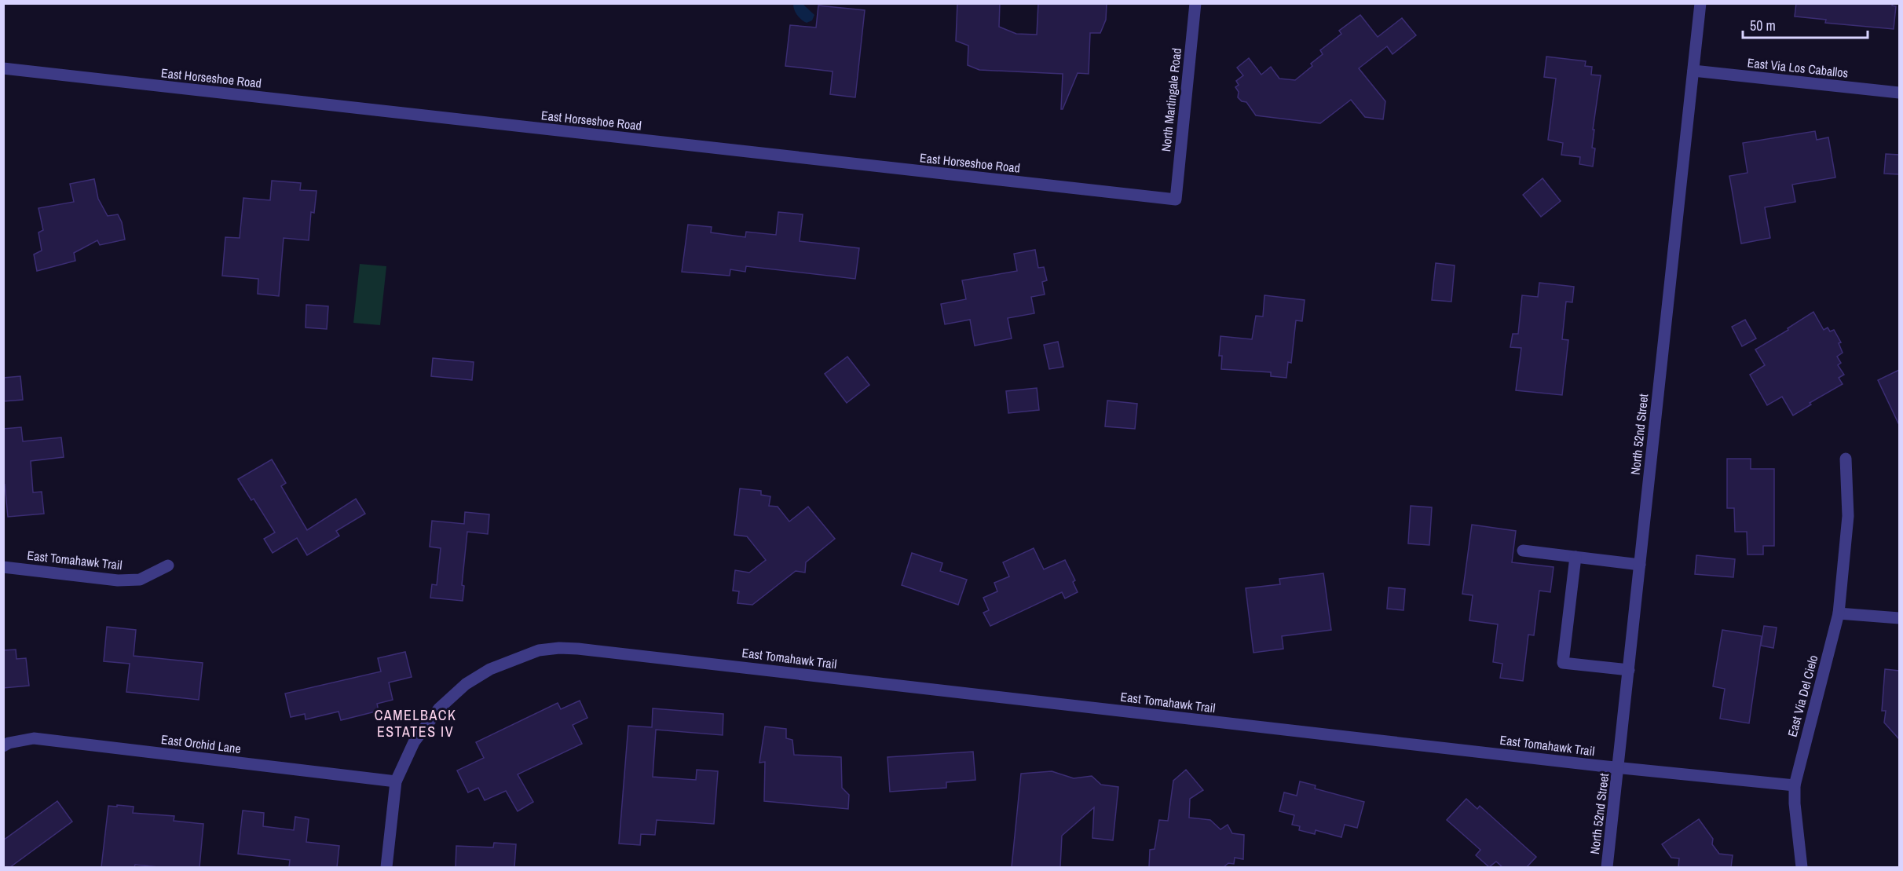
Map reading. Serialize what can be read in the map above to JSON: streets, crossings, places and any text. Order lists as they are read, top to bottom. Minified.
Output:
{"streets":{"street":["East Via Los Caballos","East Horseshoe Road","North Martingale Road","North 52nd Street","East Tomahawk Trail","East Via Del Cielo","East Orchid Lane"]},"crossings":[["East Via Los Caballos","North 52nd Street"],["East Horseshoe Road","North Martingale Road"],["North 52nd Street","East Tomahawk Trail"],["East Tomahawk Trail","East Via Del Cielo"],["East Tomahawk Trail","East Orchid Lane"]],"districts":["CAMELBACK ESTATES IV"],"scale_bar":"50 m"}
